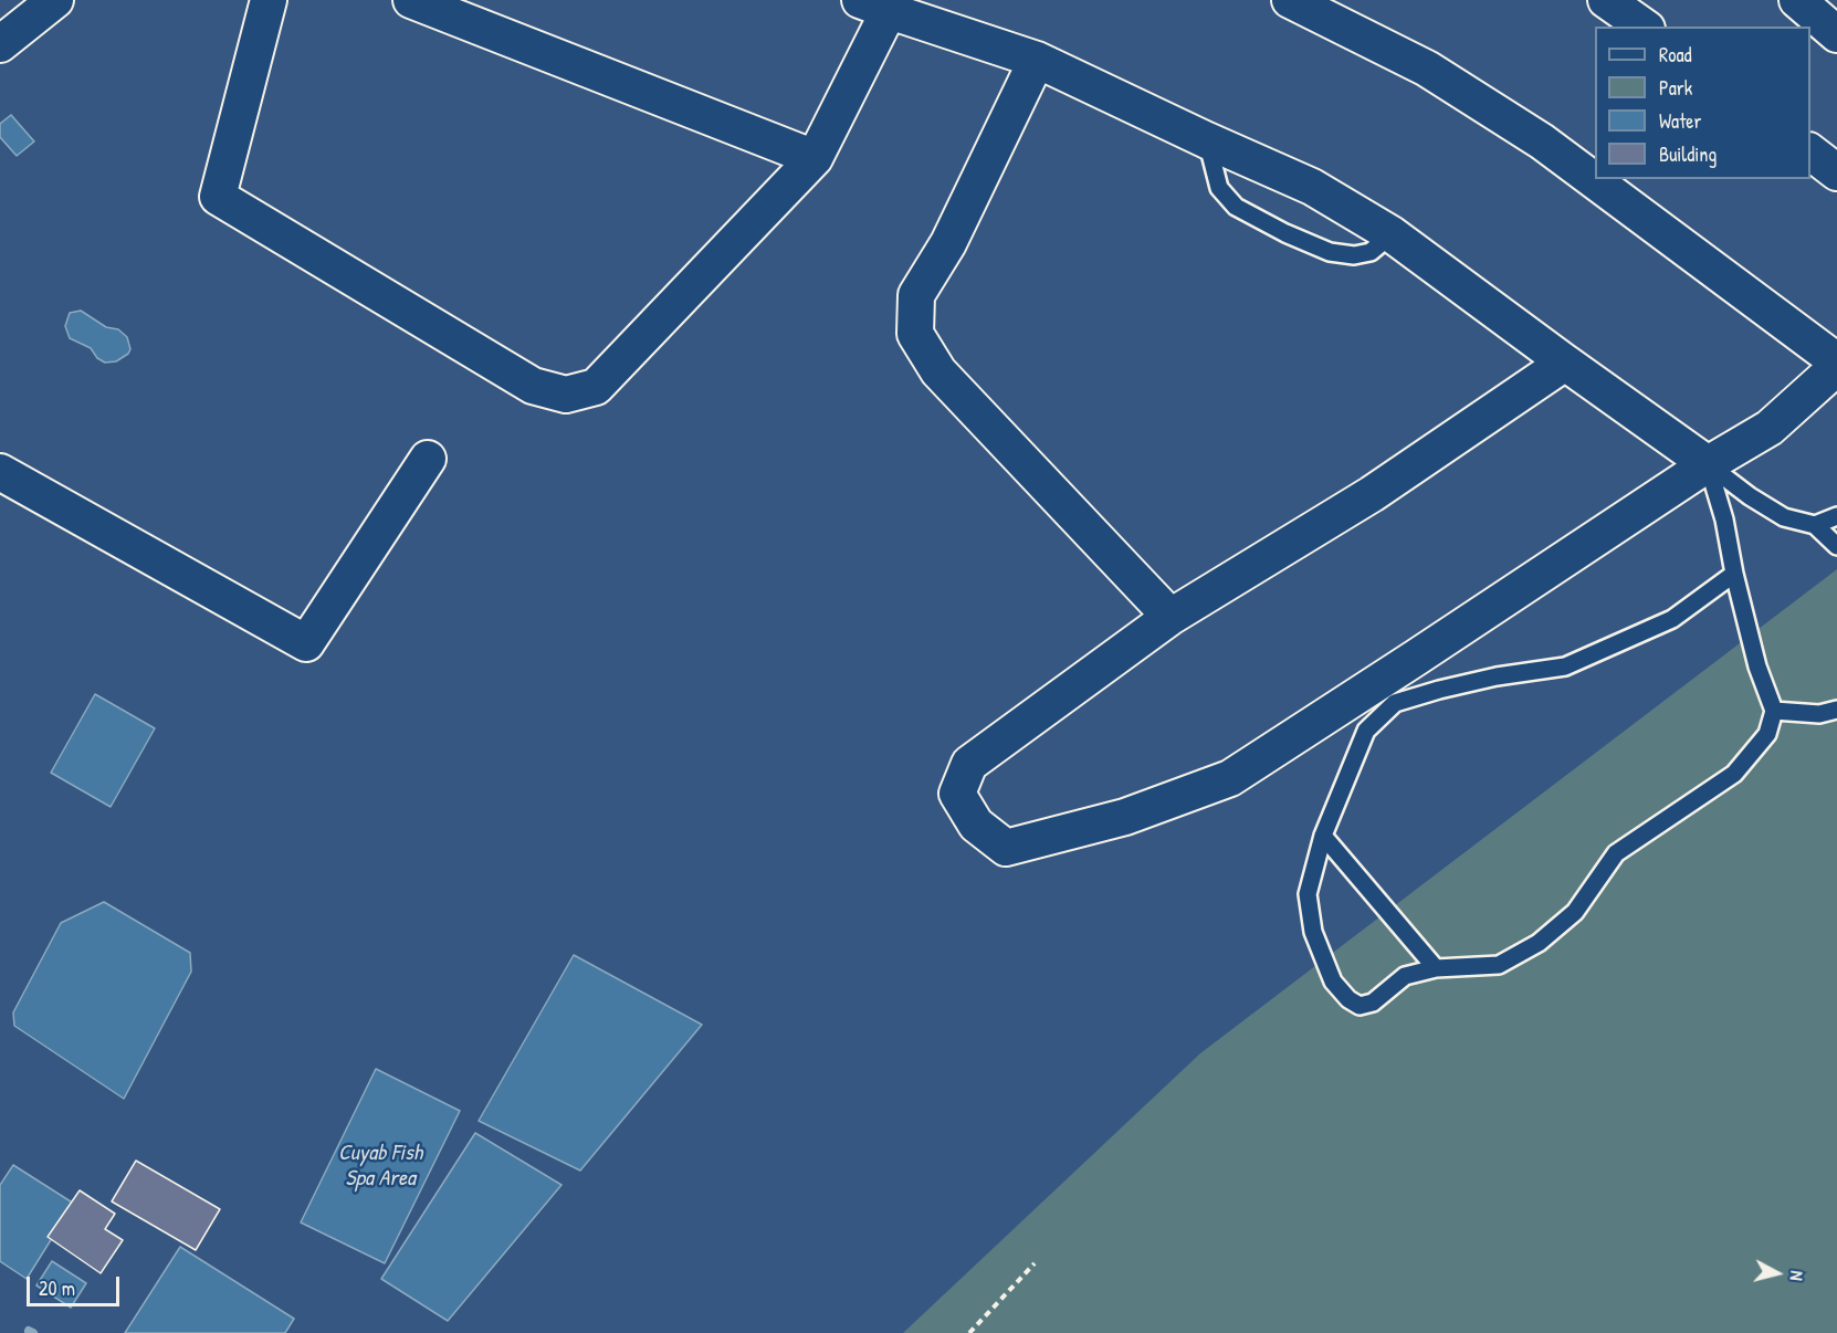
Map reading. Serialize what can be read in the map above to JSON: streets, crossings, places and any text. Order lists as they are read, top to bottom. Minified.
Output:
{"water":["Cuyab Fish Spa Area"],"legend":["Road","Park","Water","Building"],"scale_bar":"20 m","north":"right"}
